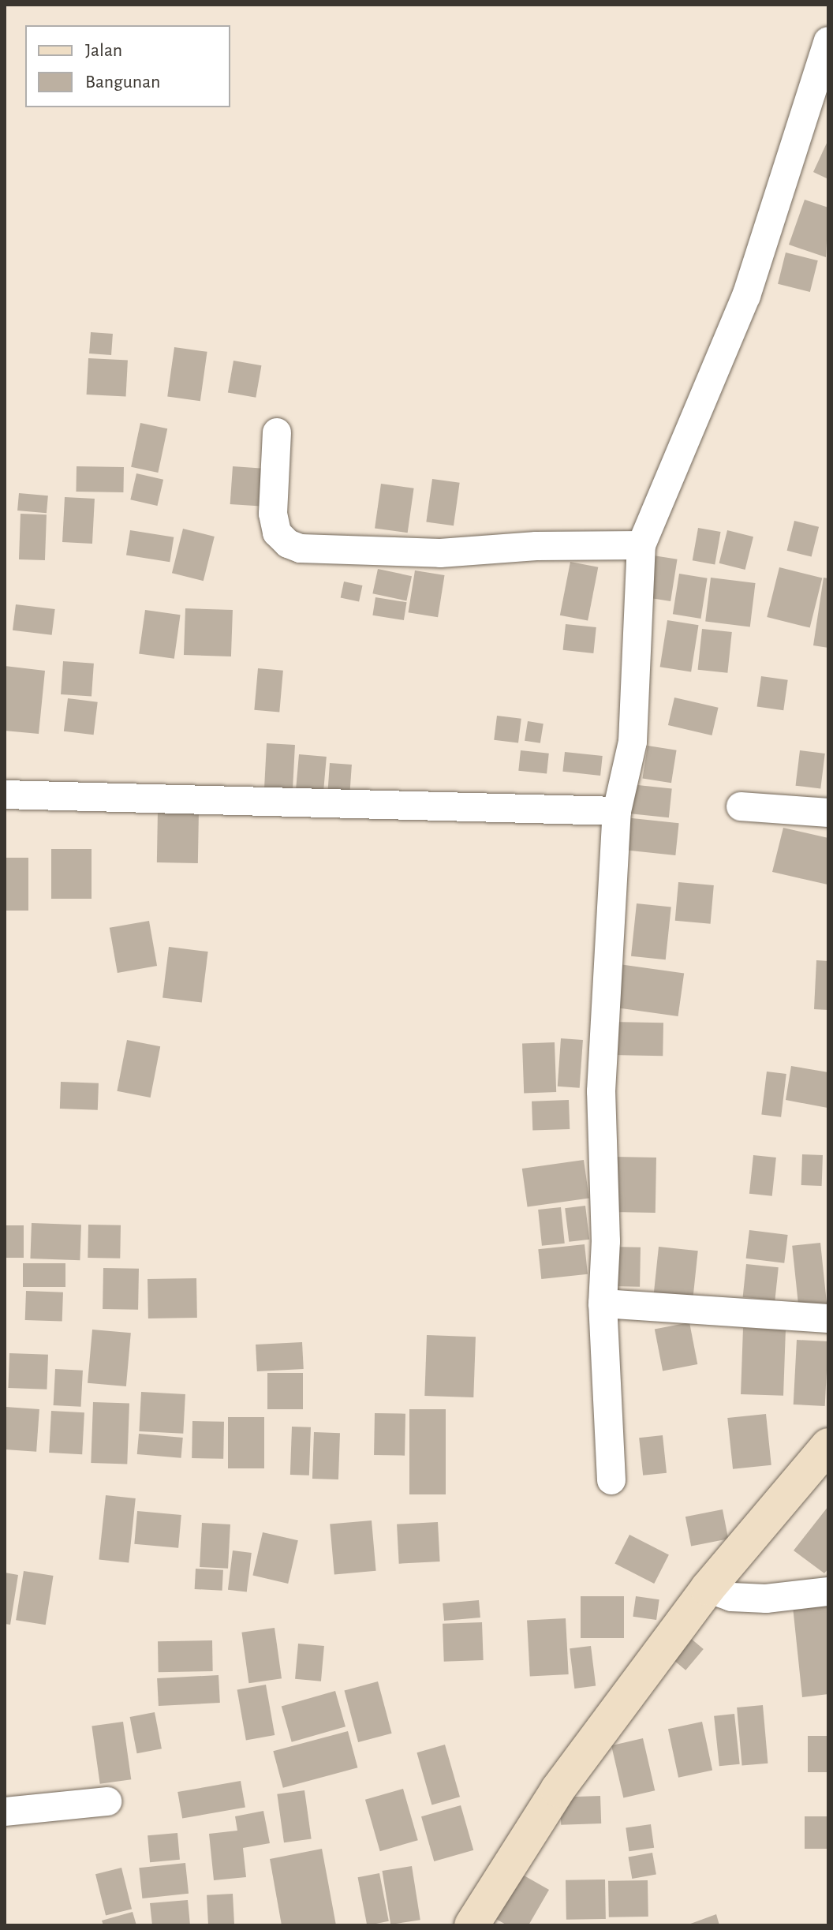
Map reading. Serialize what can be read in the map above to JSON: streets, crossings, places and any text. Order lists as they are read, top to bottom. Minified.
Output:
{"legend":["Jalan","Bangunan"]}
